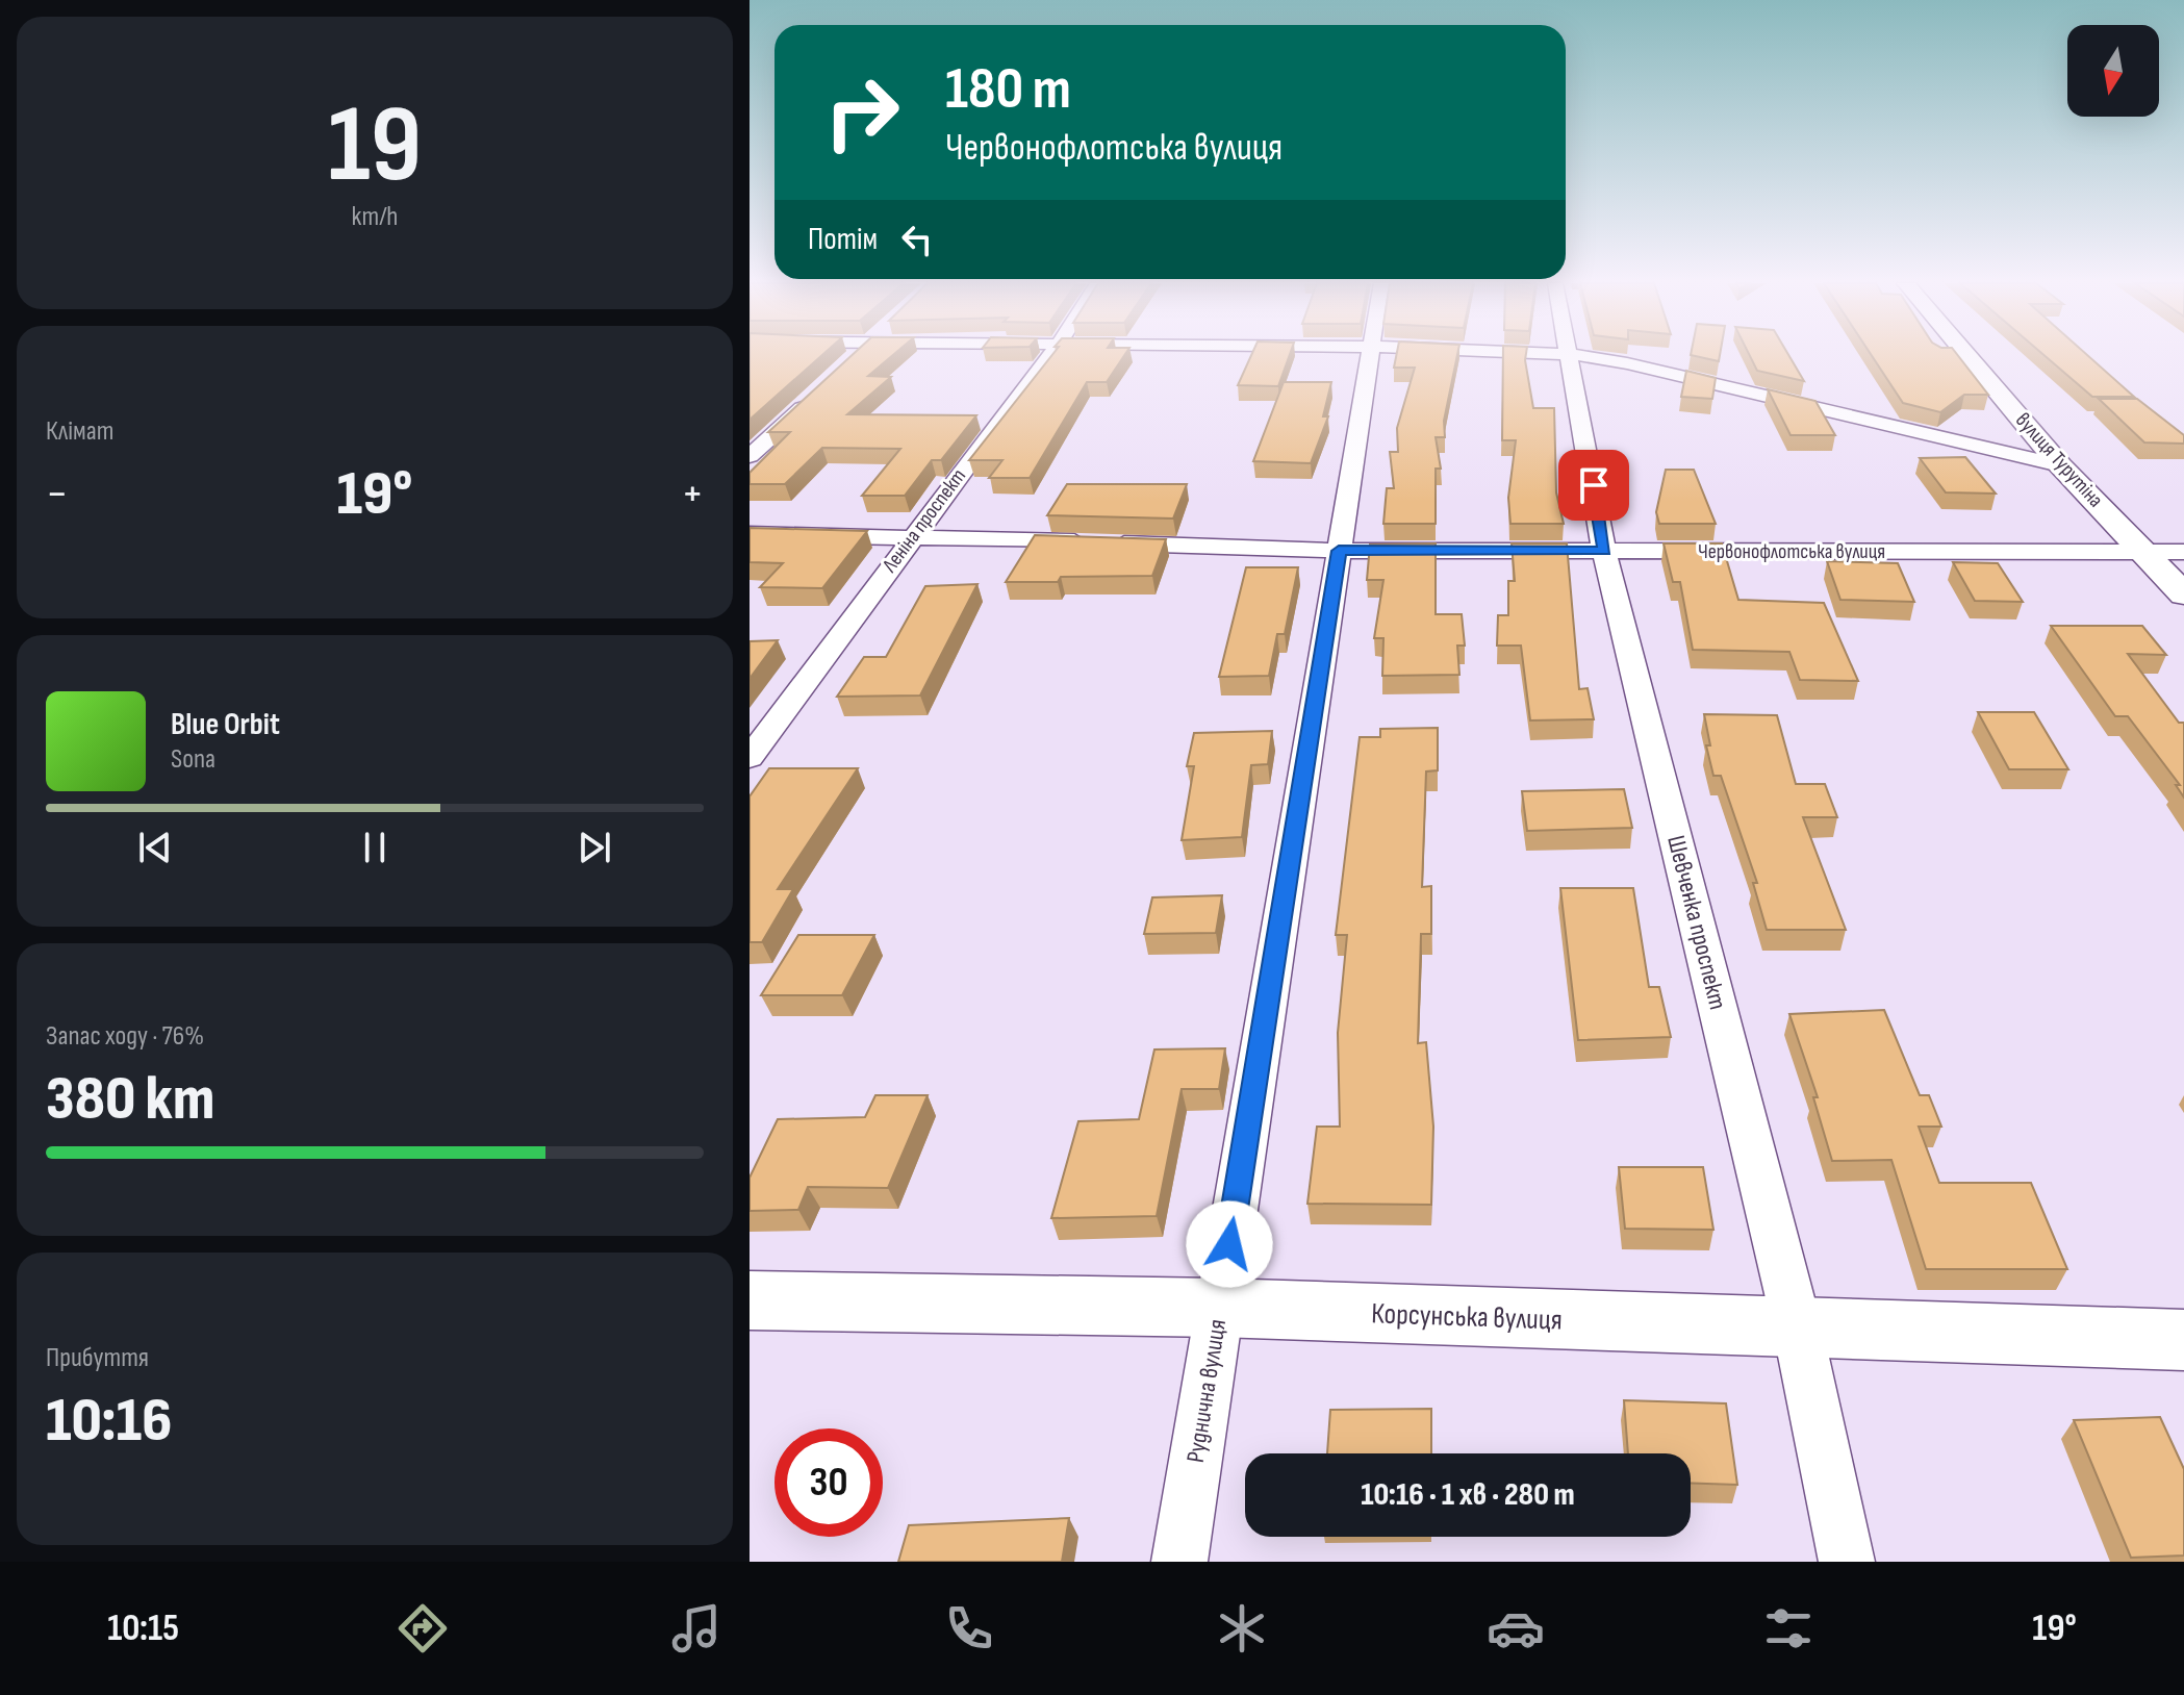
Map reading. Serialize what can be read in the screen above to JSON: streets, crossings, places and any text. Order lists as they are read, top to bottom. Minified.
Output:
{"streets":{"street":["вулиця Турутіна","Леніна проспект","Червонофлотська вулиця","Шевченка проспект","Корсунська вулиця","Руднична вулиця"]},"crossings":[["вулиця Турутіна","Червонофлотська вулиця"],["Леніна проспект","Червонофлотська вулиця"],["Червонофлотська вулиця","Шевченка проспект"],["Червонофлотська вулиця","Руднична вулиця"],["Шевченка проспект","Корсунська вулиця"],["Корсунська вулиця","Руднична вулиця"]],"north":"bottom","page":{"tile":[["19","km/h"],"Клімат",["Запас ходу · 76%","380 km"],["Прибуття","10:16"]],"turn":["180 m","Червонофлотська вулиця"],"then":"Потім","heat":["−","19°","+"],"song":["Blue Orbit","Sona"],"limit":"30","trip":"10:16 · 1 хв · 280 m","tabs":["10:15","19°"]}}
